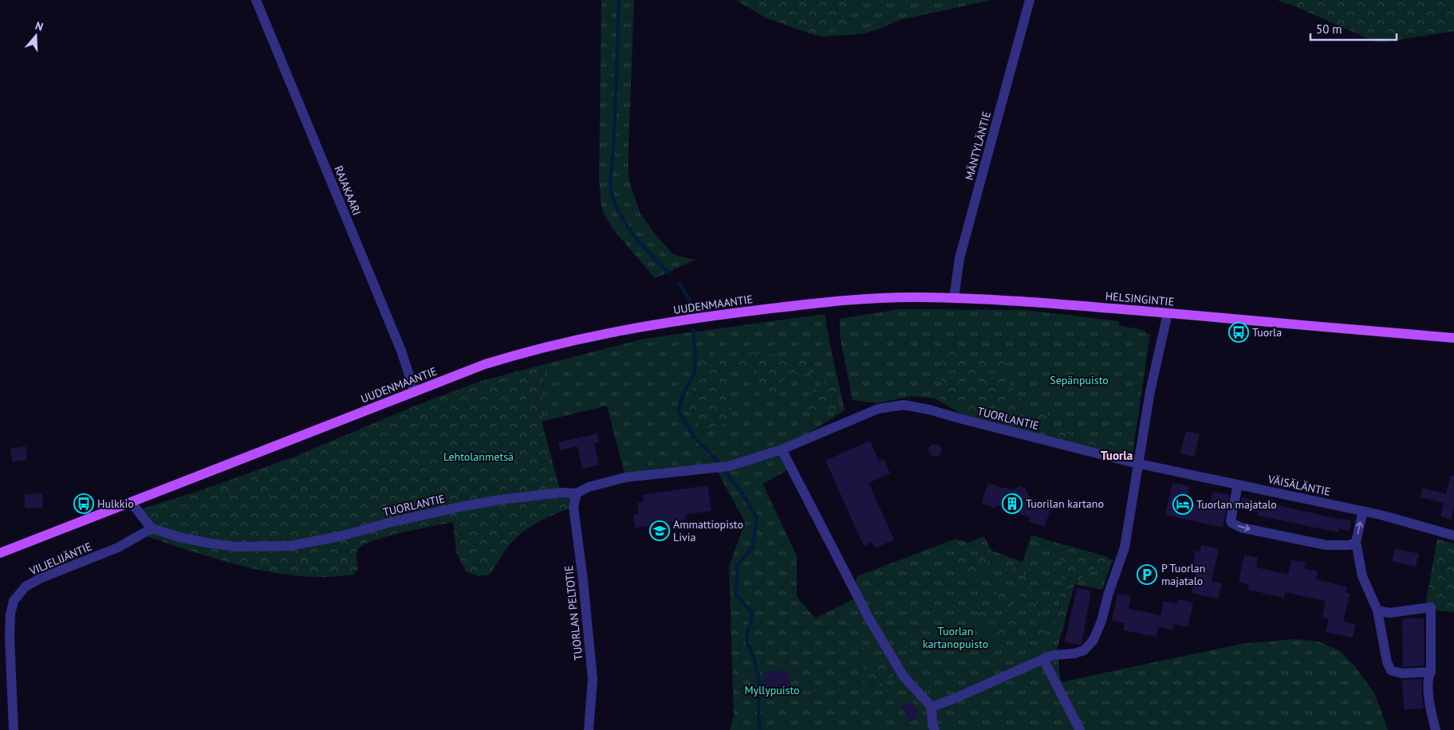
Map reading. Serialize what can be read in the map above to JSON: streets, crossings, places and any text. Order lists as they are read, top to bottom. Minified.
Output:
{"streets":{"main road":["HELSINGINTIE","UUDENMAANTIE"],"street":["MÄNTYLÄNTIE","RAJAKAARI","TUORLANTIE","VÄISÄLÄNTIE","VILJELIJÄNTIE","TUORLAN PELTOTIE"]},"crossings":[["MÄNTYLÄNTIE","HELSINGINTIE"],["RAJAKAARI","UUDENMAANTIE"],["HELSINGINTIE","UUDENMAANTIE"],["TUORLANTIE","VÄISÄLÄNTIE"],["TUORLANTIE","VILJELIJÄNTIE"],["TUORLANTIE","TUORLAN PELTOTIE"]],"districts":["Tuorla"],"parks":["Sepänpuisto","Lehtolanmetsä","Tuorlan kartanopuisto","Myllypuisto"],"places":{"bus stop":["Tuorla","Hulkkio"],"building":["Tuorilan kartano"],"hotel":["Tuorlan majatalo"],"school or university":["Ammattiopisto Livia"],"parking":["P Tuorlan majatalo"]},"scale_bar":"50 m","north":"top"}
